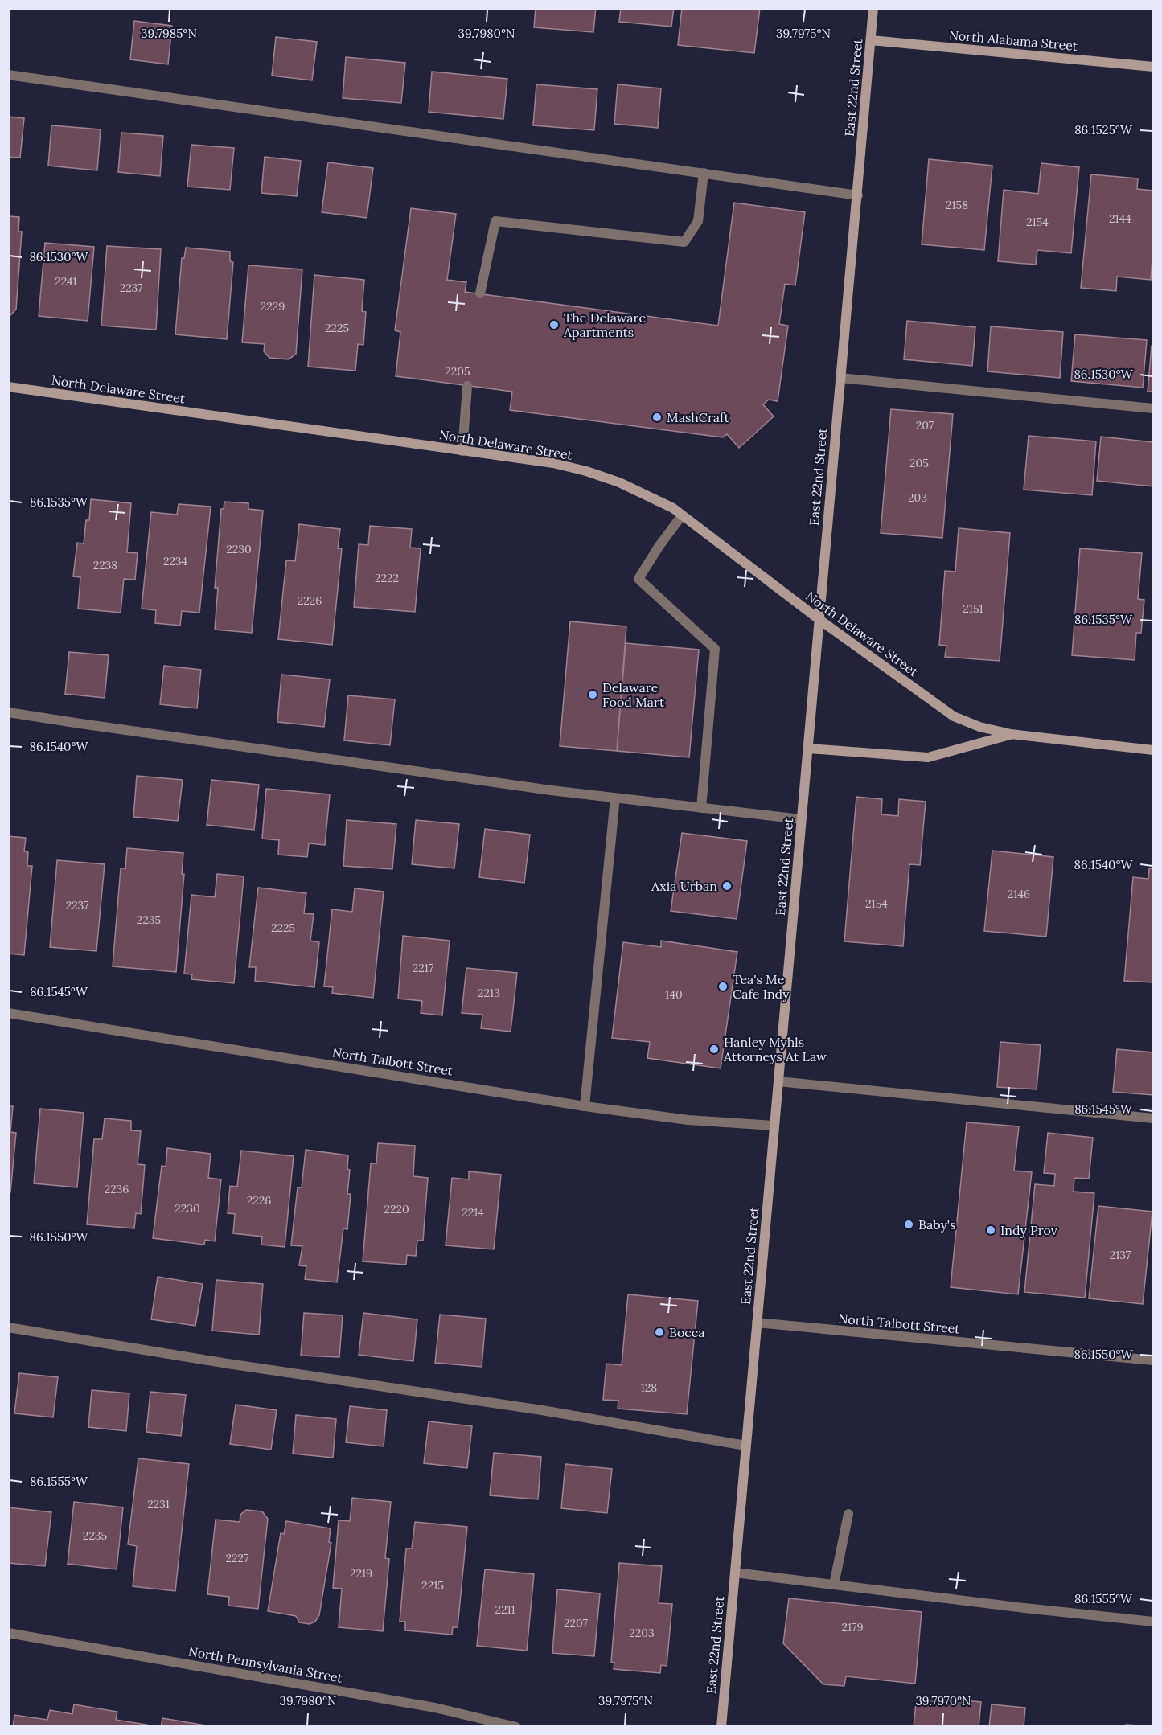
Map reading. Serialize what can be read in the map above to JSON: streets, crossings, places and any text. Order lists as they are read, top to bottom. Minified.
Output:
{"streets":{"main road":["North Alabama Street","East 22nd Street","North Delaware Street"],"street":["North Talbott Street","North Pennsylvania Street"]},"crossings":[["North Alabama Street","East 22nd Street"],["East 22nd Street","North Delaware Street"],["East 22nd Street","North Talbott Street"]],"places":["The Delaware Apartments","MashCraft","Delaware Food Mart","Axia Urban","Tea's Me Cafe Indy","Hanley Myhls Attorneys At Law","Baby's","Indy Prov","Bocca"],"house_numbers":["2158","2144","2154","2241","2237","2229","2225","2205","207","205","203","2230","2234","2238","2222","2226","2151","2146","2154","2237","2235","2225","2217","2213","140","2236","2226","2230","2220","2214","2137","128","2231","2235","2227","2219","2215","2211","2207","2179","2203"],"coordinates":["39.7985°N","39.7980°N","39.7975°N","86.1525°W","86.1530°W","86.1535°W","86.1540°W","86.1545°W","86.1550°W","86.1555°W","39.7970°N"]}
